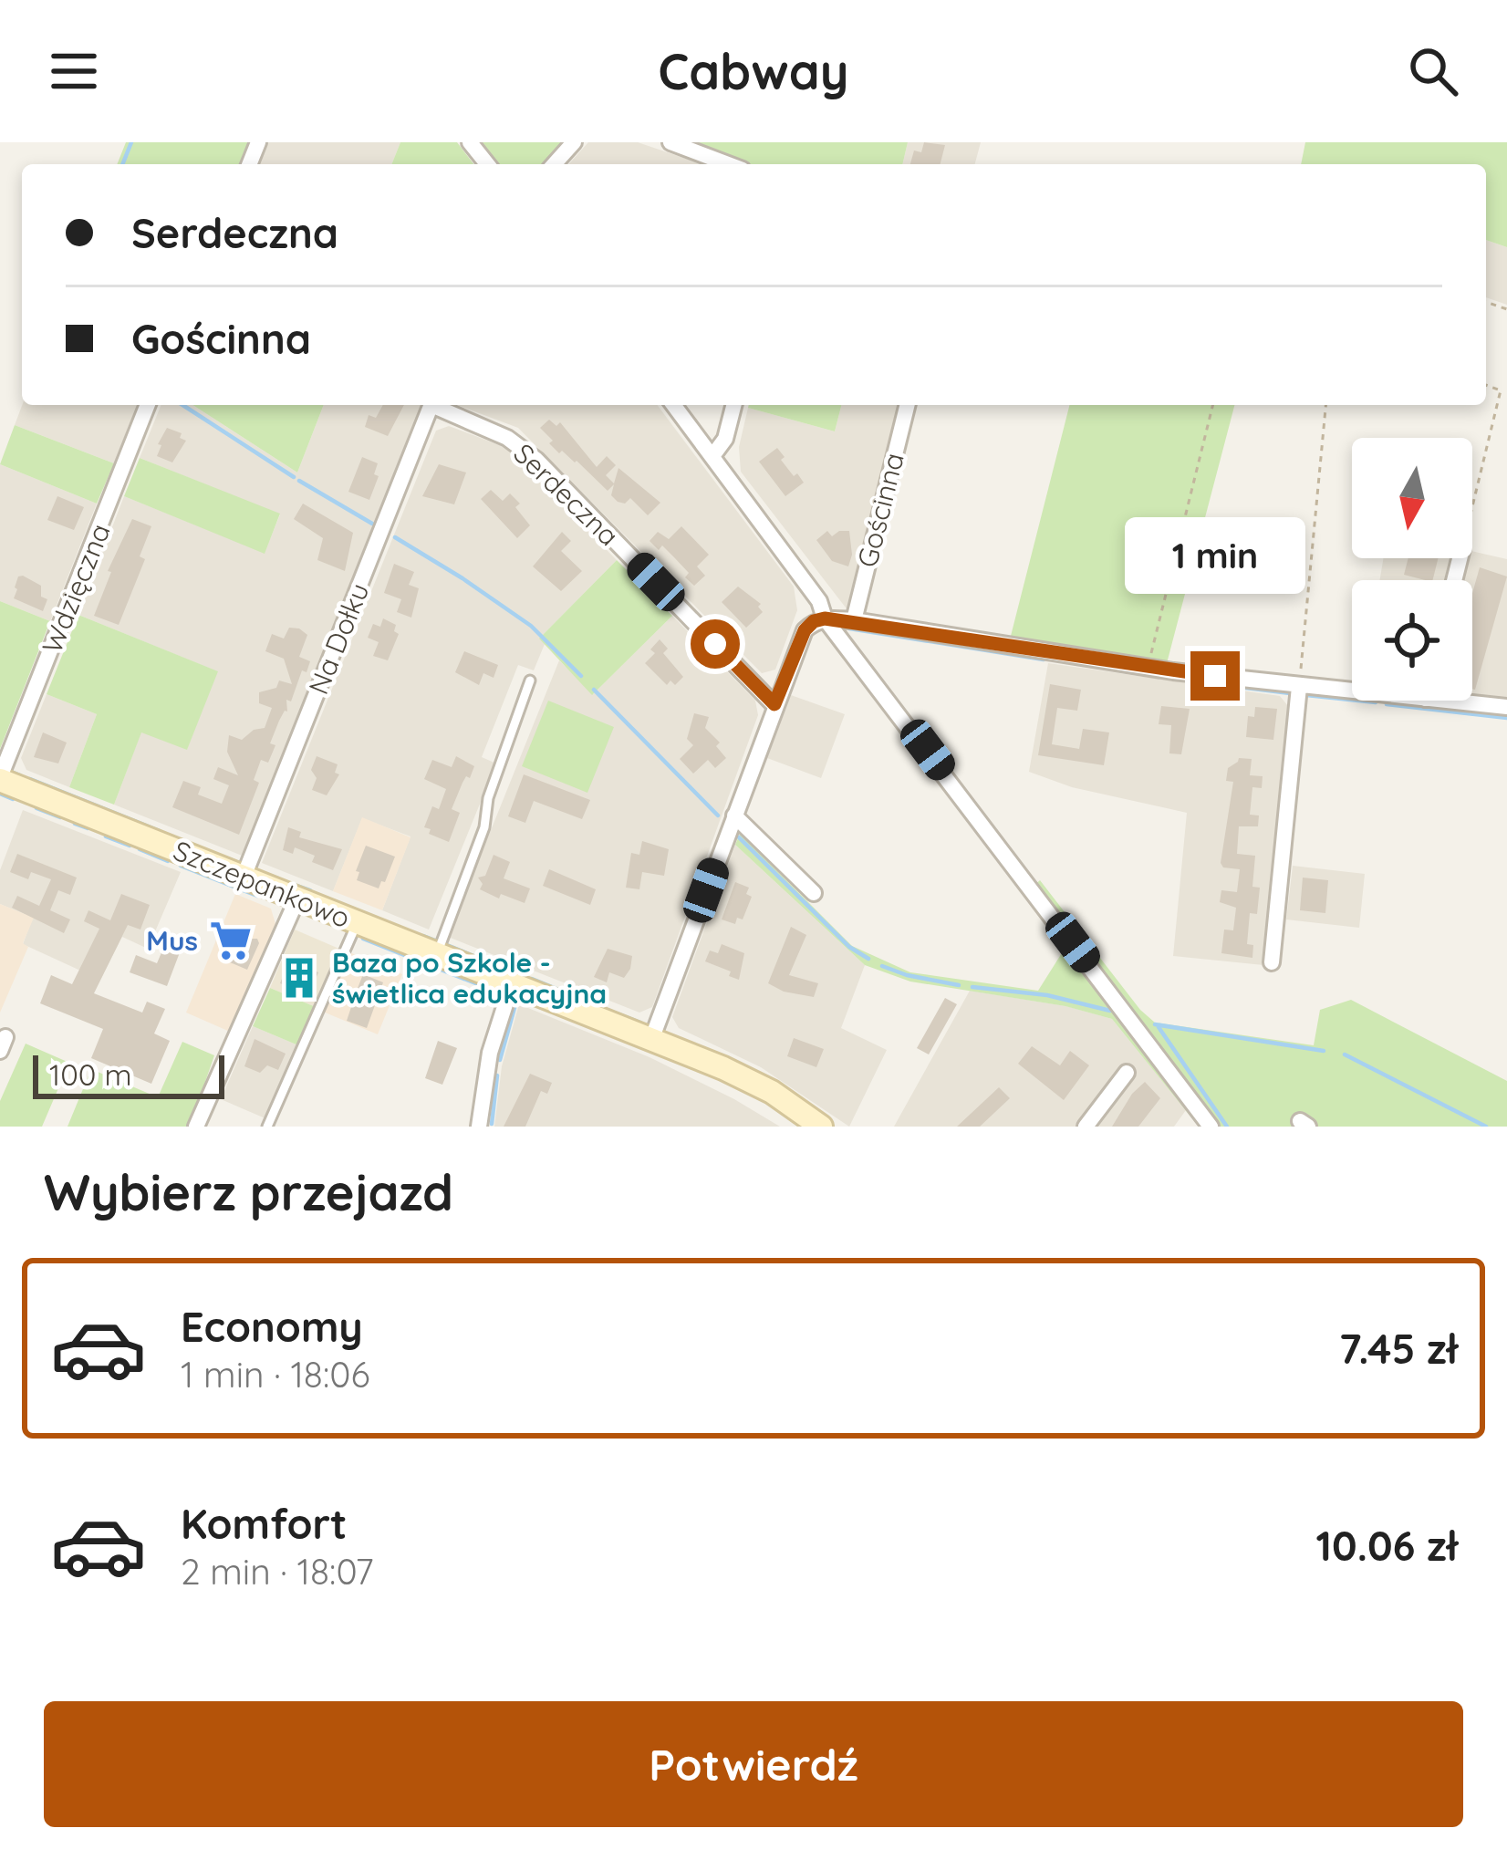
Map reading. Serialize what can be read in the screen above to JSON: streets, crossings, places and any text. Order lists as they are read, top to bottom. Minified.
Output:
{"streets":{"street":["Serdeczna","Gościnna","Wdzięczna","Na Dołku","Szczepankowo"]},"crossings":[["Wdzięczna","Szczepankowo"],["Na Dołku","Szczepankowo"]],"places":{"supermarket":["Mus"],"building":["Baza po Szkole - świetlica edukacyjna"]},"scale_bar":"100 m","north":"bottom","page":{"header":"Cabway","banner":["Serdeczna","Gościnna"],"bubble":"1 min","scale":"100 m","heading":"Wybierz przejazd","list":[{"name":"Economy","note":"1 min · 18:06","value":"7.45 zł"},{"name":"Komfort","note":"2 min · 18:07","value":"10.06 zł"}],"buttons":"Potwierdź"}}
